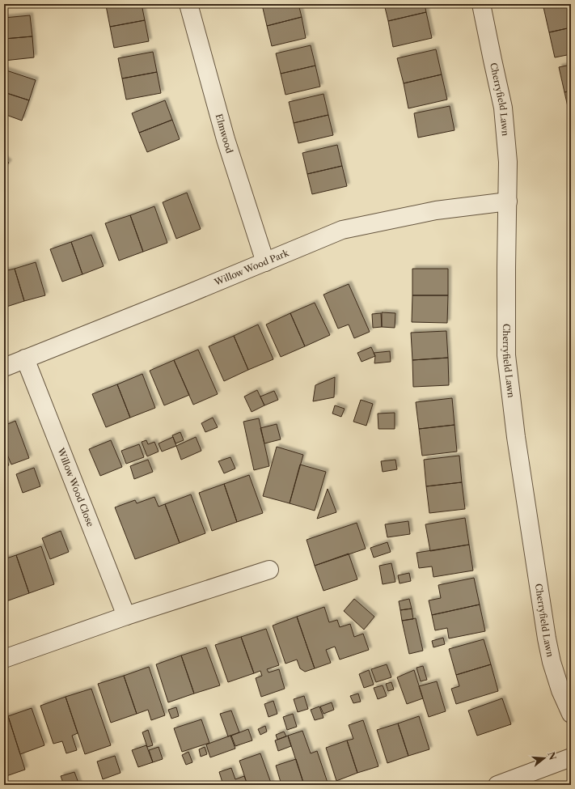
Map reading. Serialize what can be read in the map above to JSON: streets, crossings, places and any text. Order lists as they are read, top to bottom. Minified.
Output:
{"streets":{"street":["Cherryfield Lawn","Elmwood","Willow Wood Park","Willow Wood Close"]},"crossings":[["Cherryfield Lawn","Willow Wood Park"],["Elmwood","Willow Wood Park"],["Willow Wood Park","Willow Wood Close"]],"north":"right"}
